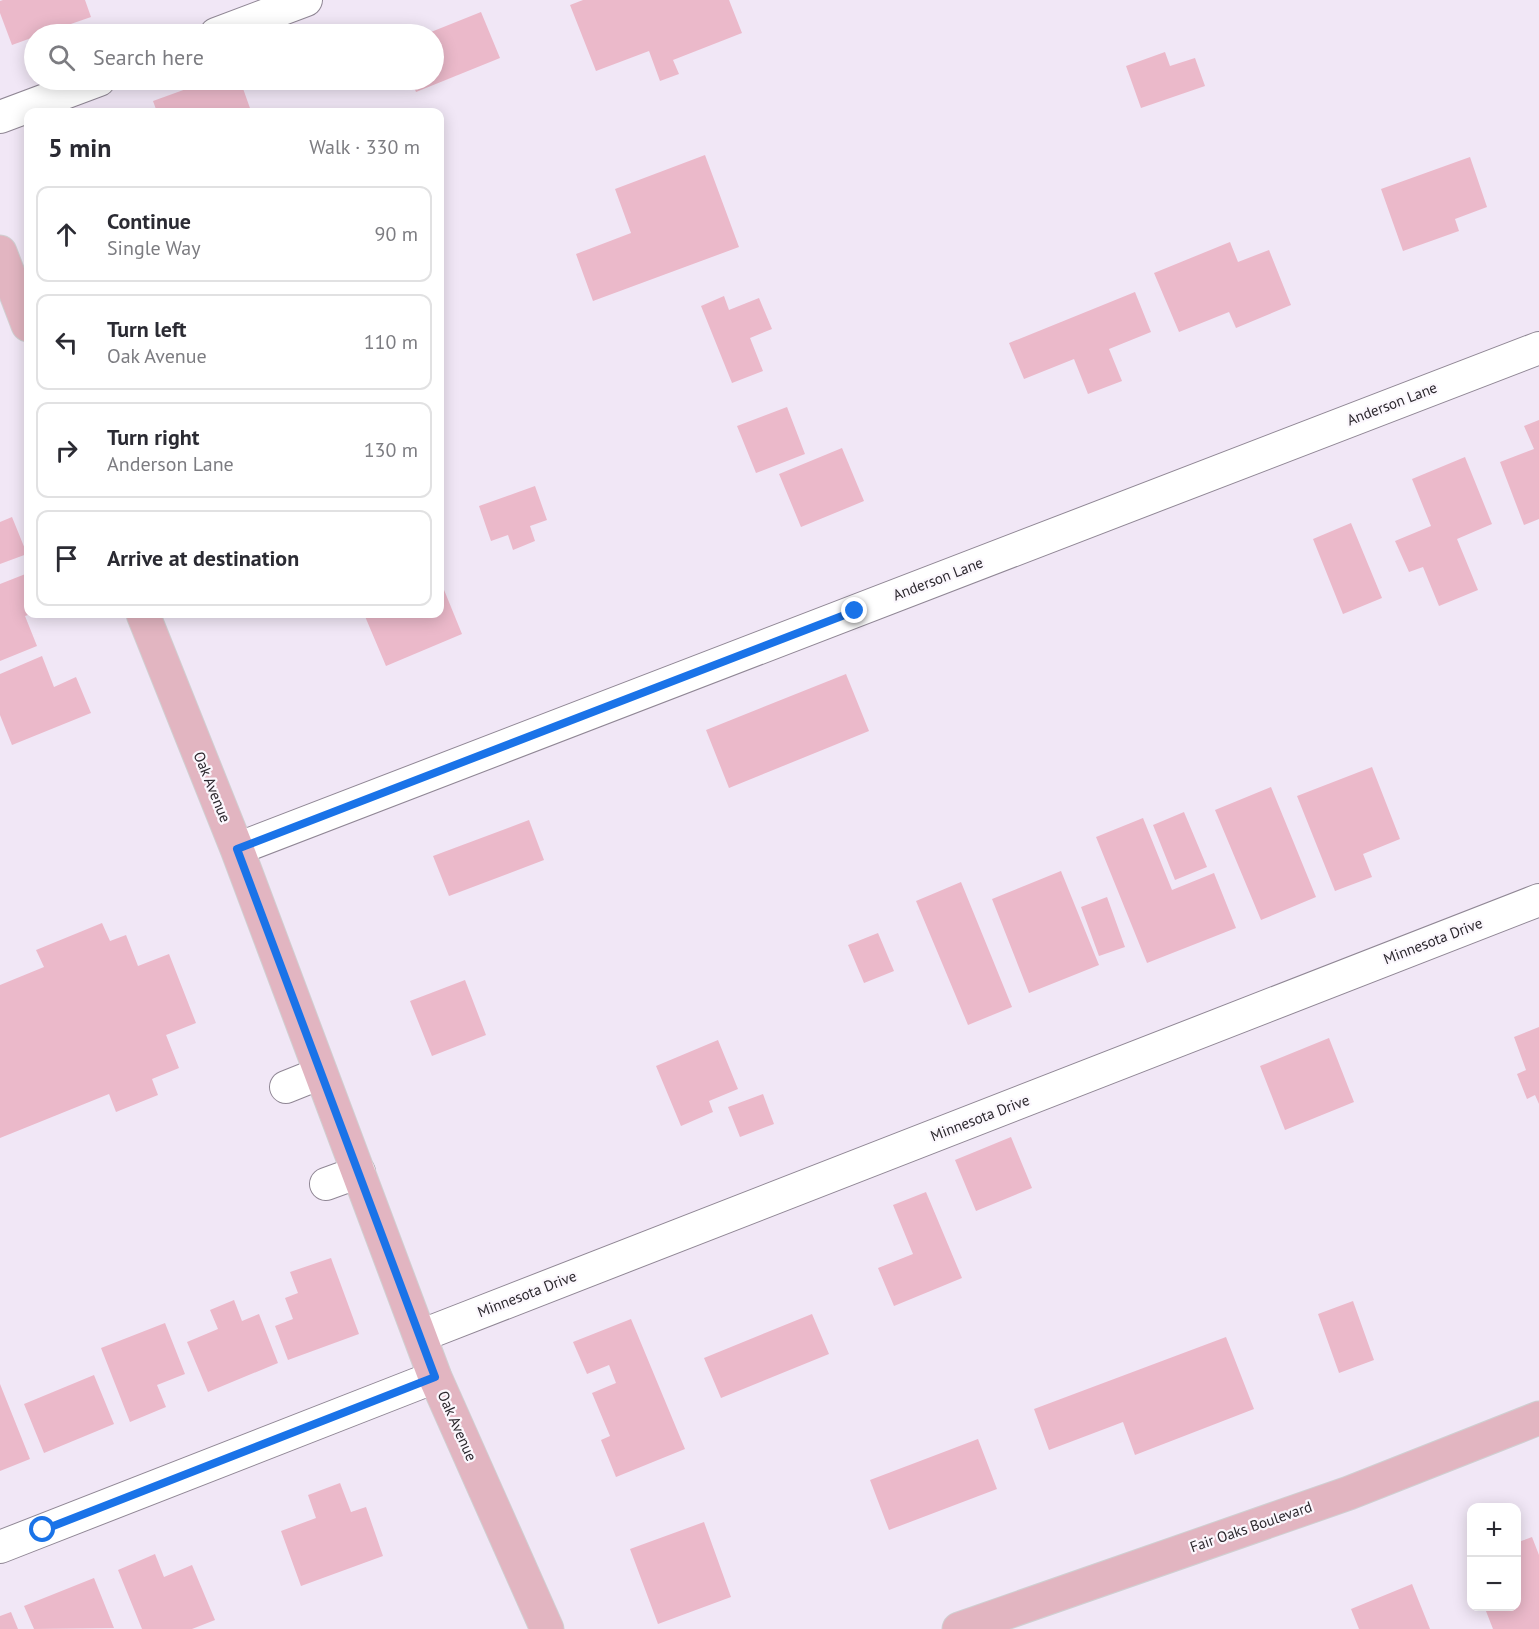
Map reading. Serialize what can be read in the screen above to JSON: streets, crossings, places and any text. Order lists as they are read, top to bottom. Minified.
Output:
{"streets":{"main road":["Oak Avenue","Fair Oaks Boulevard"],"street":["Anderson Lane","Minnesota Drive"]},"crossings":[["Anderson Lane","Oak Avenue"],["Oak Avenue","Minnesota Drive"]],"page":{"search":"Search here","heading":["5 min","Walk · 330 m"],"list":[["Continue","Single Way","90 m"],["Turn left","Oak Avenue","110 m"],["Turn right","Anderson Lane","130 m"],"Arrive at destination"],"map_buttons":["+","−"]}}
